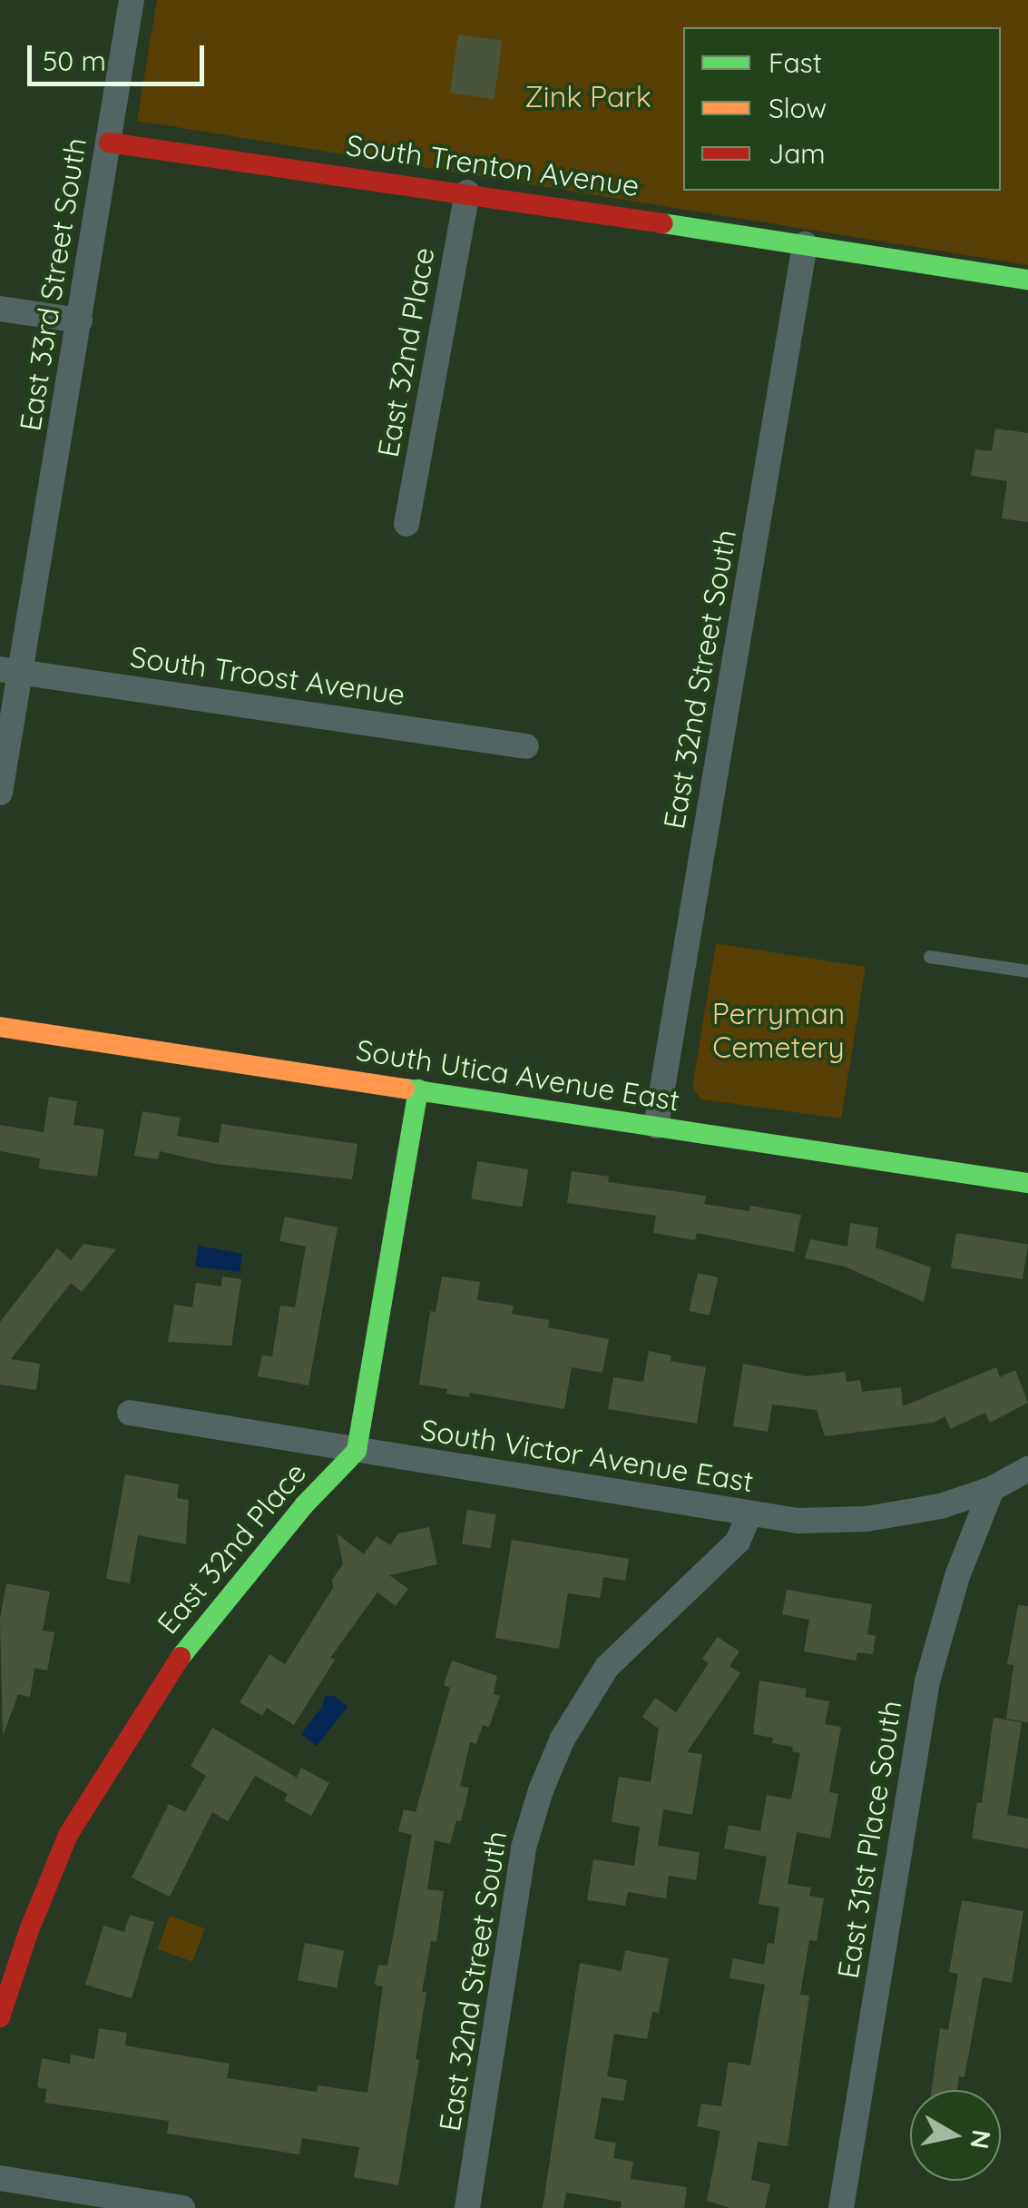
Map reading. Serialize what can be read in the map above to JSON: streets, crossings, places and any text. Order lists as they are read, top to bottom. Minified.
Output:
{"streets":{"street":["South Trenton Avenue","East 33rd Street South","East 32nd Place","South Troost Avenue","East 32nd Street South","South Utica Avenue East","South Victor Avenue East","East 31st Place South"]},"crossings":[["South Trenton Avenue","East 33rd Street South"],["South Trenton Avenue","East 32nd Place"],["South Trenton Avenue","East 32nd Street South"],["East 33rd Street South","South Troost Avenue"],["East 32nd Place","South Victor Avenue East"],["East 32nd Street South","South Utica Avenue East"],["East 32nd Street South","South Victor Avenue East"],["South Victor Avenue East","East 31st Place South"]],"parks":["Zink Park","Perryman Cemetery"],"legend":["Fast","Slow","Jam"],"scale_bar":"50 m","north":"right"}
